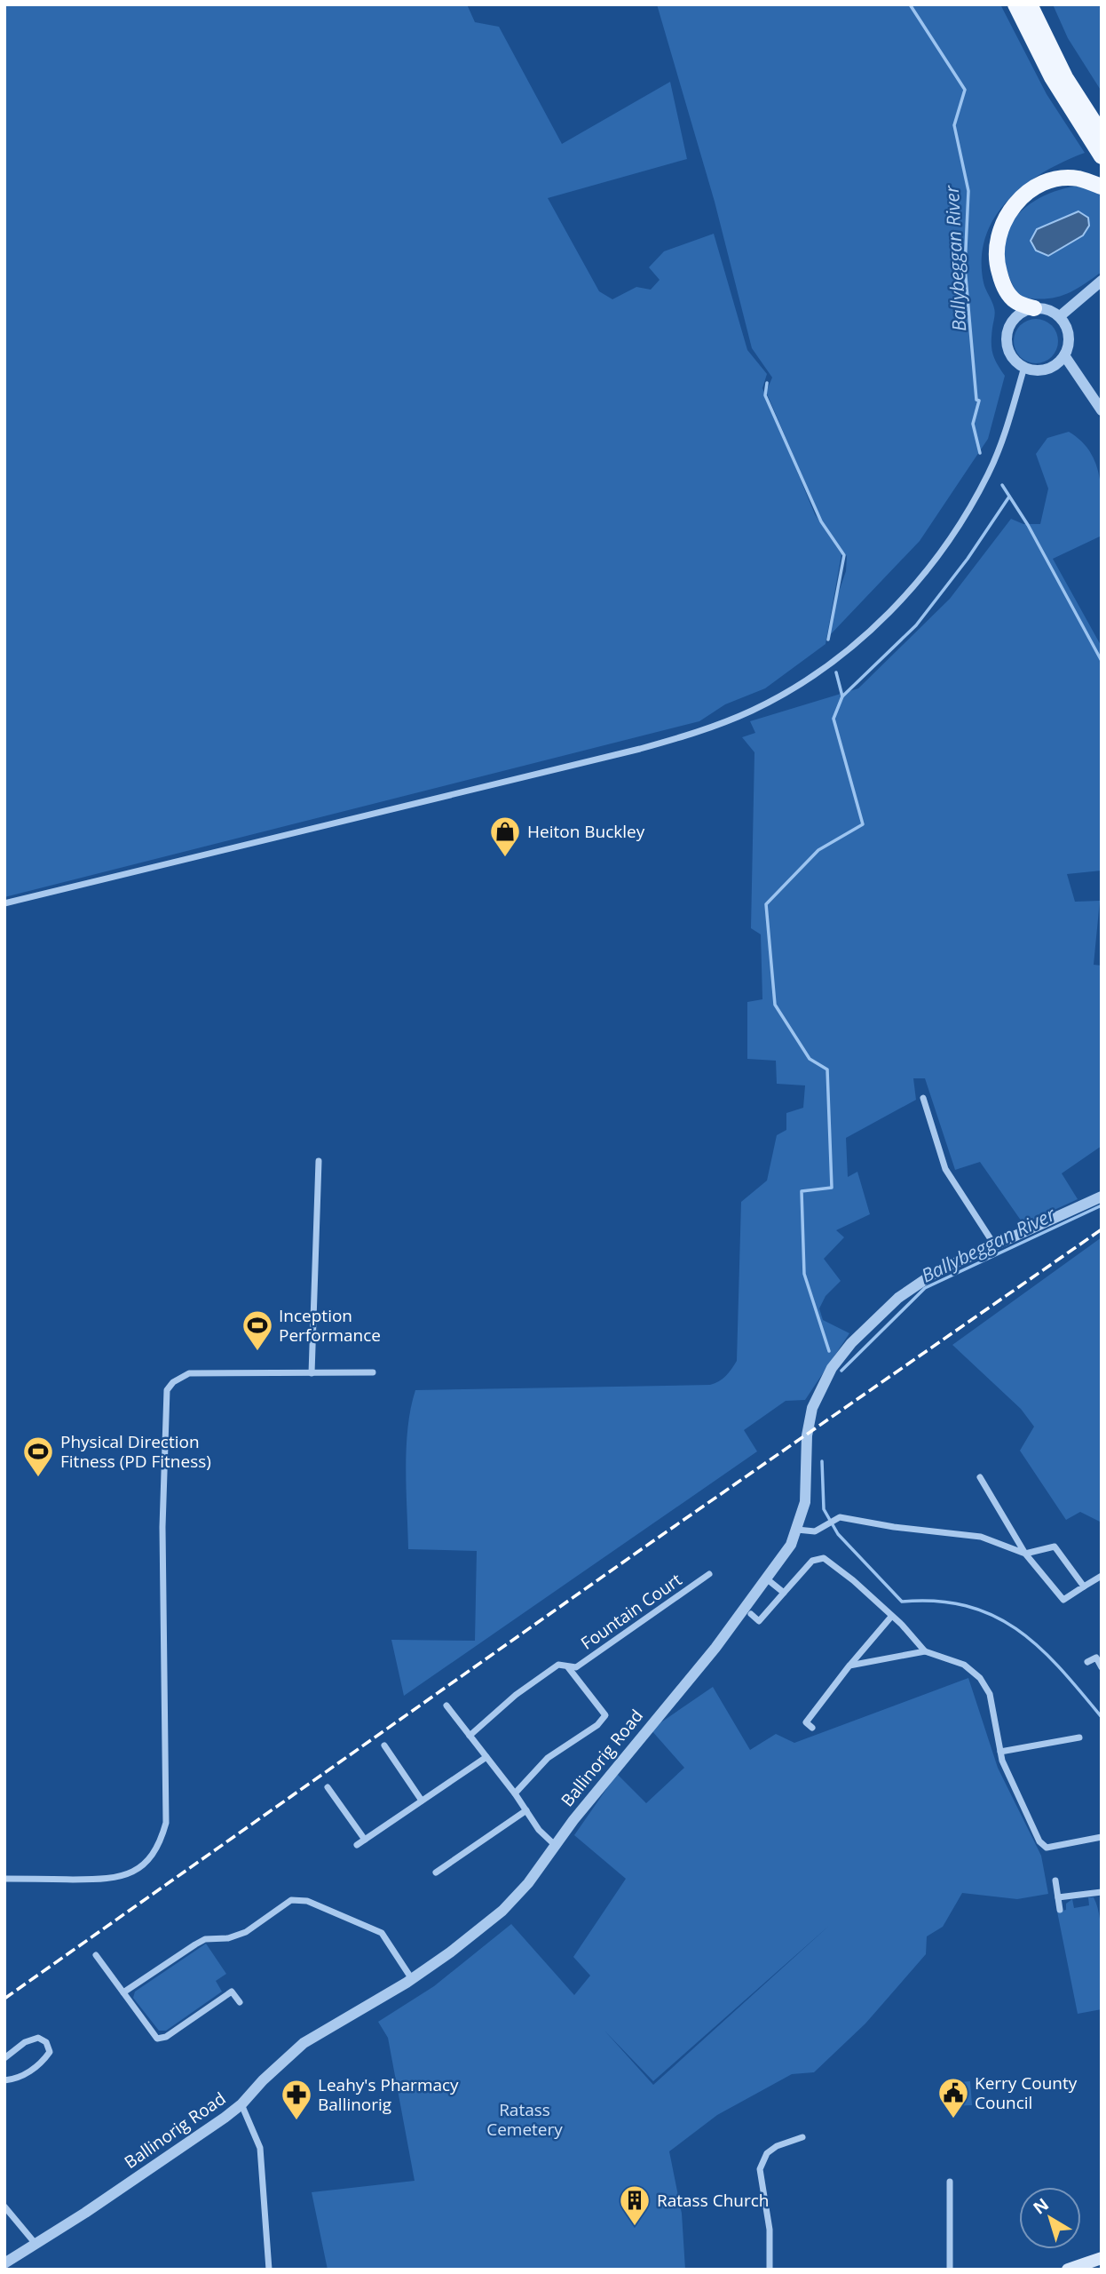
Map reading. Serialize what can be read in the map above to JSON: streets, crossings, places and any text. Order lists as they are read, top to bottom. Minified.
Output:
{"streets":{"street":["Fountain Court","Ballinorig Road"]},"water":["Ballybeggan River"],"parks":["Ratass Cemetery"],"places":{"shop":["Heiton Buckley"],"sports":["Inception Performance","Physical Direction Fitness (PD Fitness)"],"public building":["Kerry County Council"],"pharmacy":["Leahy's Pharmacy Ballinorig"],"building":["Ratass Church"]},"north":"top left"}
